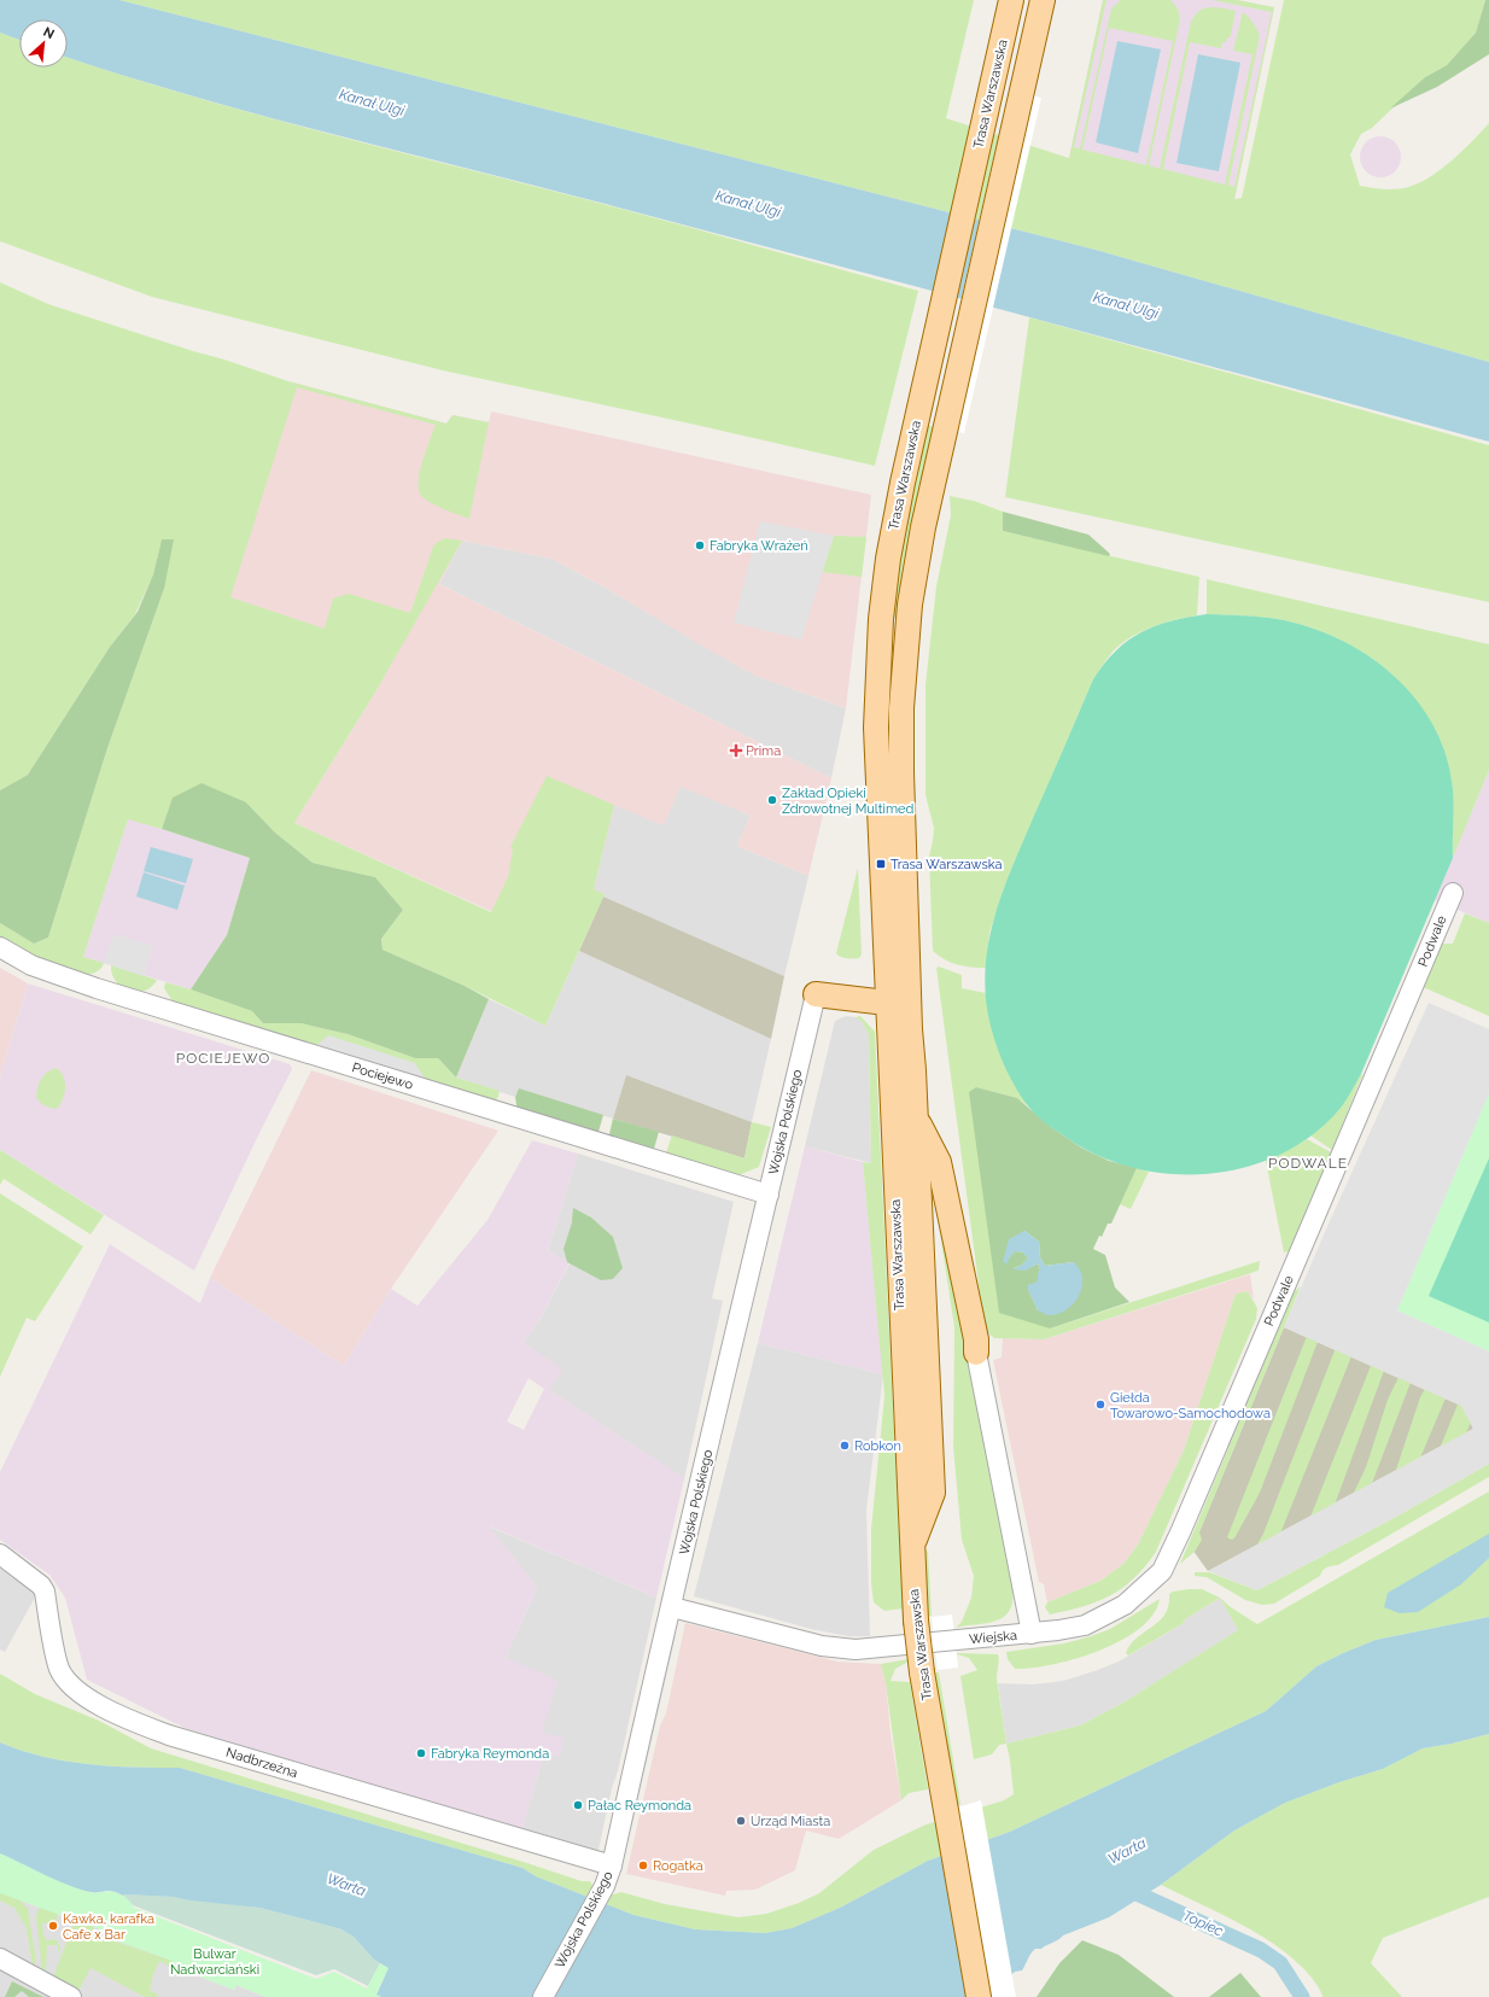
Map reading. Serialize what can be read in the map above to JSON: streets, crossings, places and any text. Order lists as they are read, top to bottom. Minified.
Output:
{"streets":{"main road":["Trasa Warszawska"],"street":["Podwale","Pociejewo","Wojska Polskiego","Wiejska","Nadbrzeżna"]},"crossings":[["Podwale","Wiejska"],["Pociejewo","Wojska Polskiego"],["Wojska Polskiego","Wiejska"],["Wojska Polskiego","Nadbrzeżna"]],"districts":["POCIEJEWO","PODWALE"],"water":["Kanał Ulgi","Warta","Topiec"],"parks":["Bulwar Nadwarciański"],"places":{"other":["Fabryka Wrażeń","Zakład Opieki Zdrowotnej Multimed","Giełda Towarowo-Samochodowa","Robkon","Fabryka Reymonda","Pałac Reymonda","Urząd Miasta","Rogatka","Kawka, karafka Cafe x Bar"],"health":["Prima"],"transit":["Trasa Warszawska"]},"north":"top right"}
